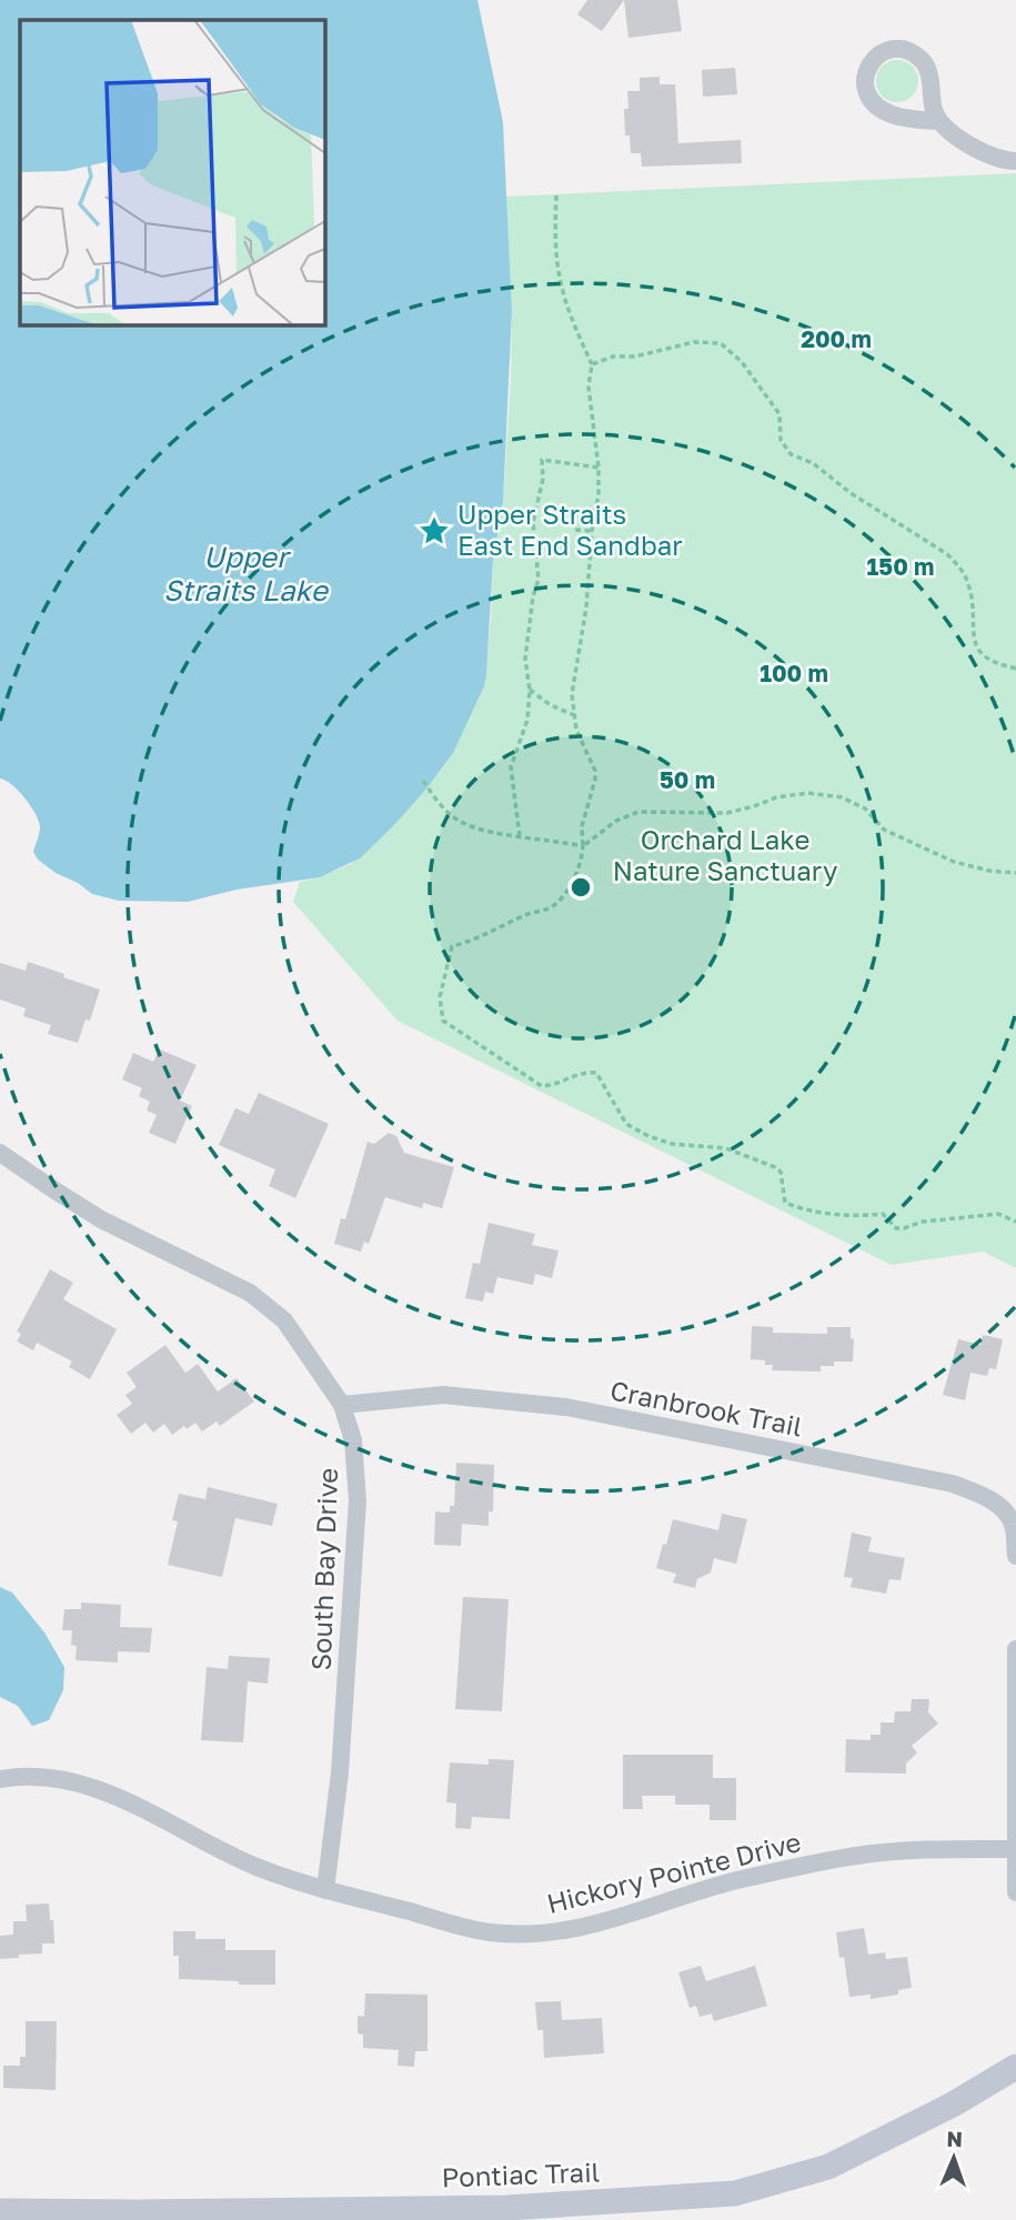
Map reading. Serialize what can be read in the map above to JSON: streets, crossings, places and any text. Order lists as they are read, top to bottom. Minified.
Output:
{"streets":{"main road":["Pontiac Trail"],"street":["Cranbrook Trail","South Bay Drive","Hickory Pointe Drive"]},"crossings":[["Cranbrook Trail","South Bay Drive"],["South Bay Drive","Hickory Pointe Drive"]],"water":["Upper Straits Lake"],"parks":["Orchard Lake Nature Sanctuary"],"places":{"place":["Upper Straits East End Sandbar"]},"north":"top","rings":["200 m","150 m","100 m","50 m"]}
